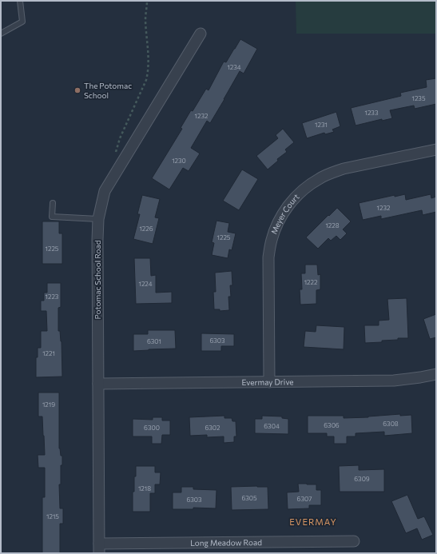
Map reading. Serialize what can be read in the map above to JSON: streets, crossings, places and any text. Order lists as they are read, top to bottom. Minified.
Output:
{"streets":{"street":["Meyer Court","Potomac School Road","Evermay Drive","Long Meadow Road"]},"crossings":[["Meyer Court","Evermay Drive"],["Potomac School Road","Evermay Drive"],["Potomac School Road","Long Meadow Road"]],"districts":["EVERMAY"],"places":["The Potomac School"],"house_numbers":["1234","1235","1233","1232","1231","1230","1232","1228","1226","1225","1225","1222","1224","1223","6303","6301","1221","1219","6308","6306","6304","6300","6302","6309","1218","6305","6307","6303","1215"]}
